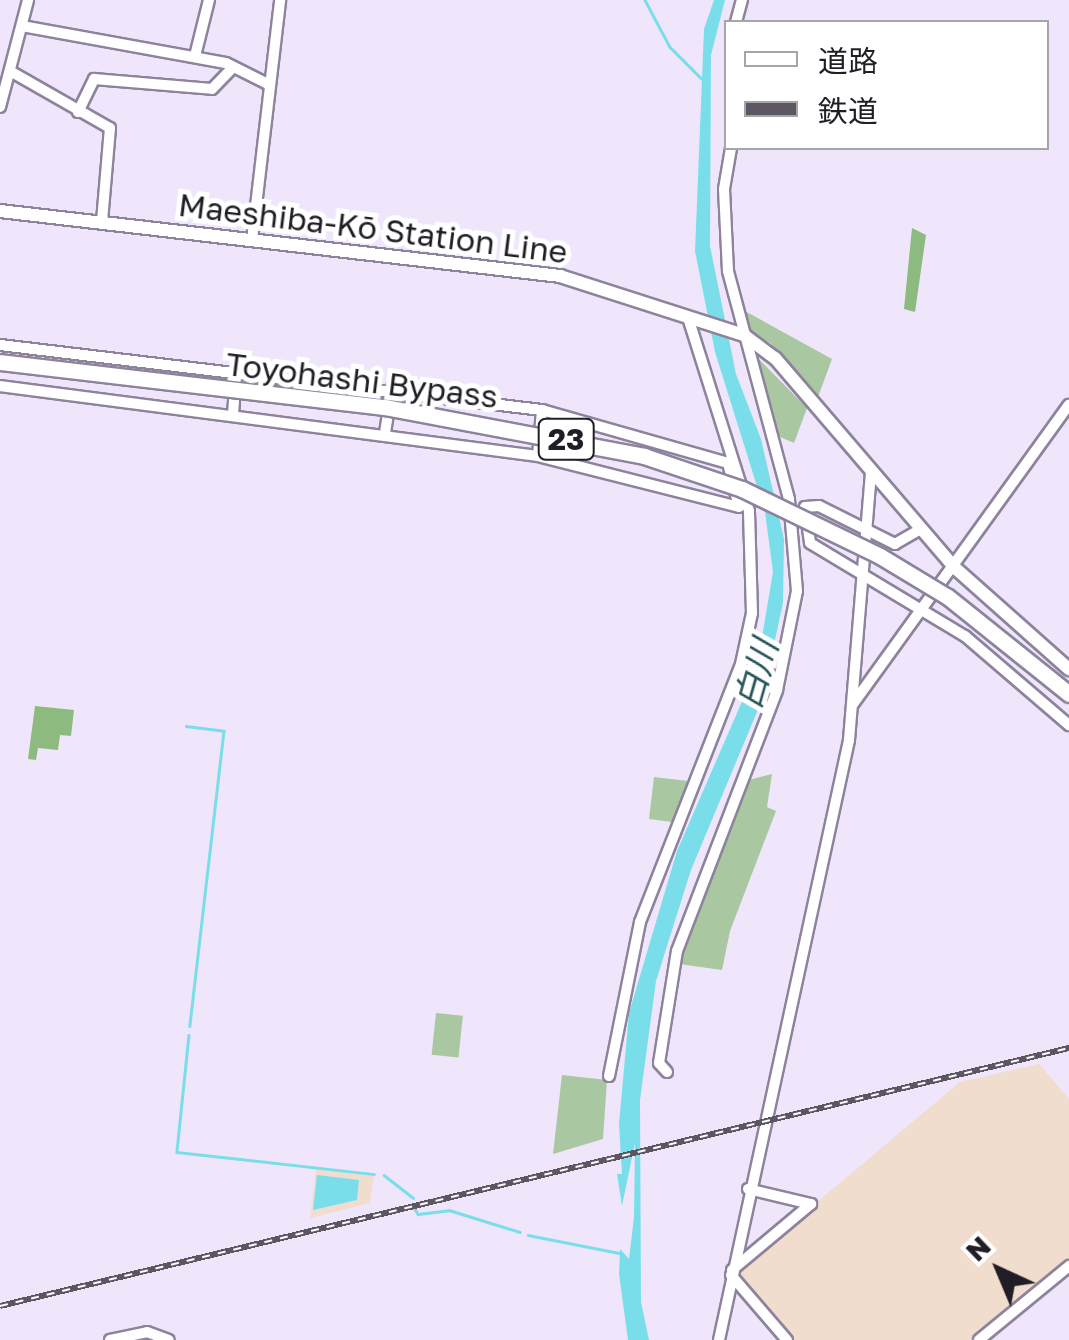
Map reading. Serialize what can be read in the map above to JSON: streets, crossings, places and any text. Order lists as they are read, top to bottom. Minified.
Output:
{"streets":{"highway":["Toyohashi Bypass","23"],"main road":["Maeshiba-Kō Station Line"]},"water":["白川"],"legend":["道路","鉄道"],"north":"top left"}
